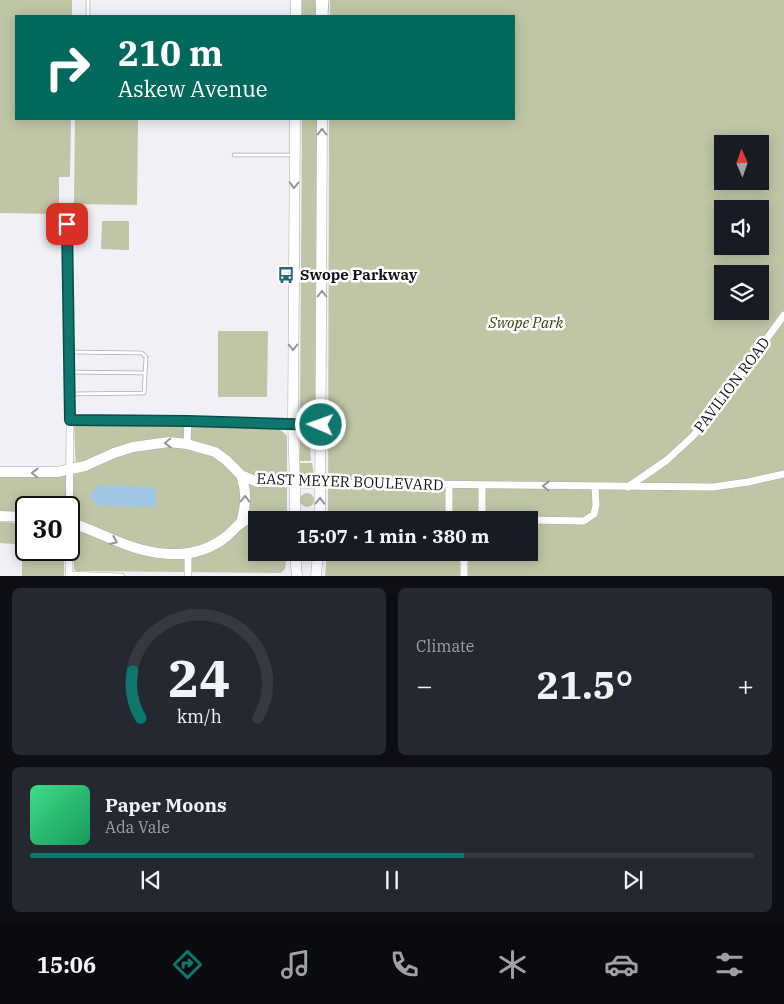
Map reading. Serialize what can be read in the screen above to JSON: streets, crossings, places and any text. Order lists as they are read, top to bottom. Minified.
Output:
{"streets":{"main road":["EAST MEYER BOULEVARD"],"street":["PAVILION ROAD"]},"crossings":[["PAVILION ROAD","EAST MEYER BOULEVARD"]],"parks":["Swope Park"],"places":{"bus stop":["Swope Parkway"]},"north":"top","page":{"turn":["210 m","Askew Avenue"],"limit":"30","trip":"15:07 · 1 min · 380 m","tile":"Climate","heat":["−","21.5°","+"],"song":["Paper Moons","Ada Vale"],"tabs":"15:06","gauge":["24","km/h"]}}
